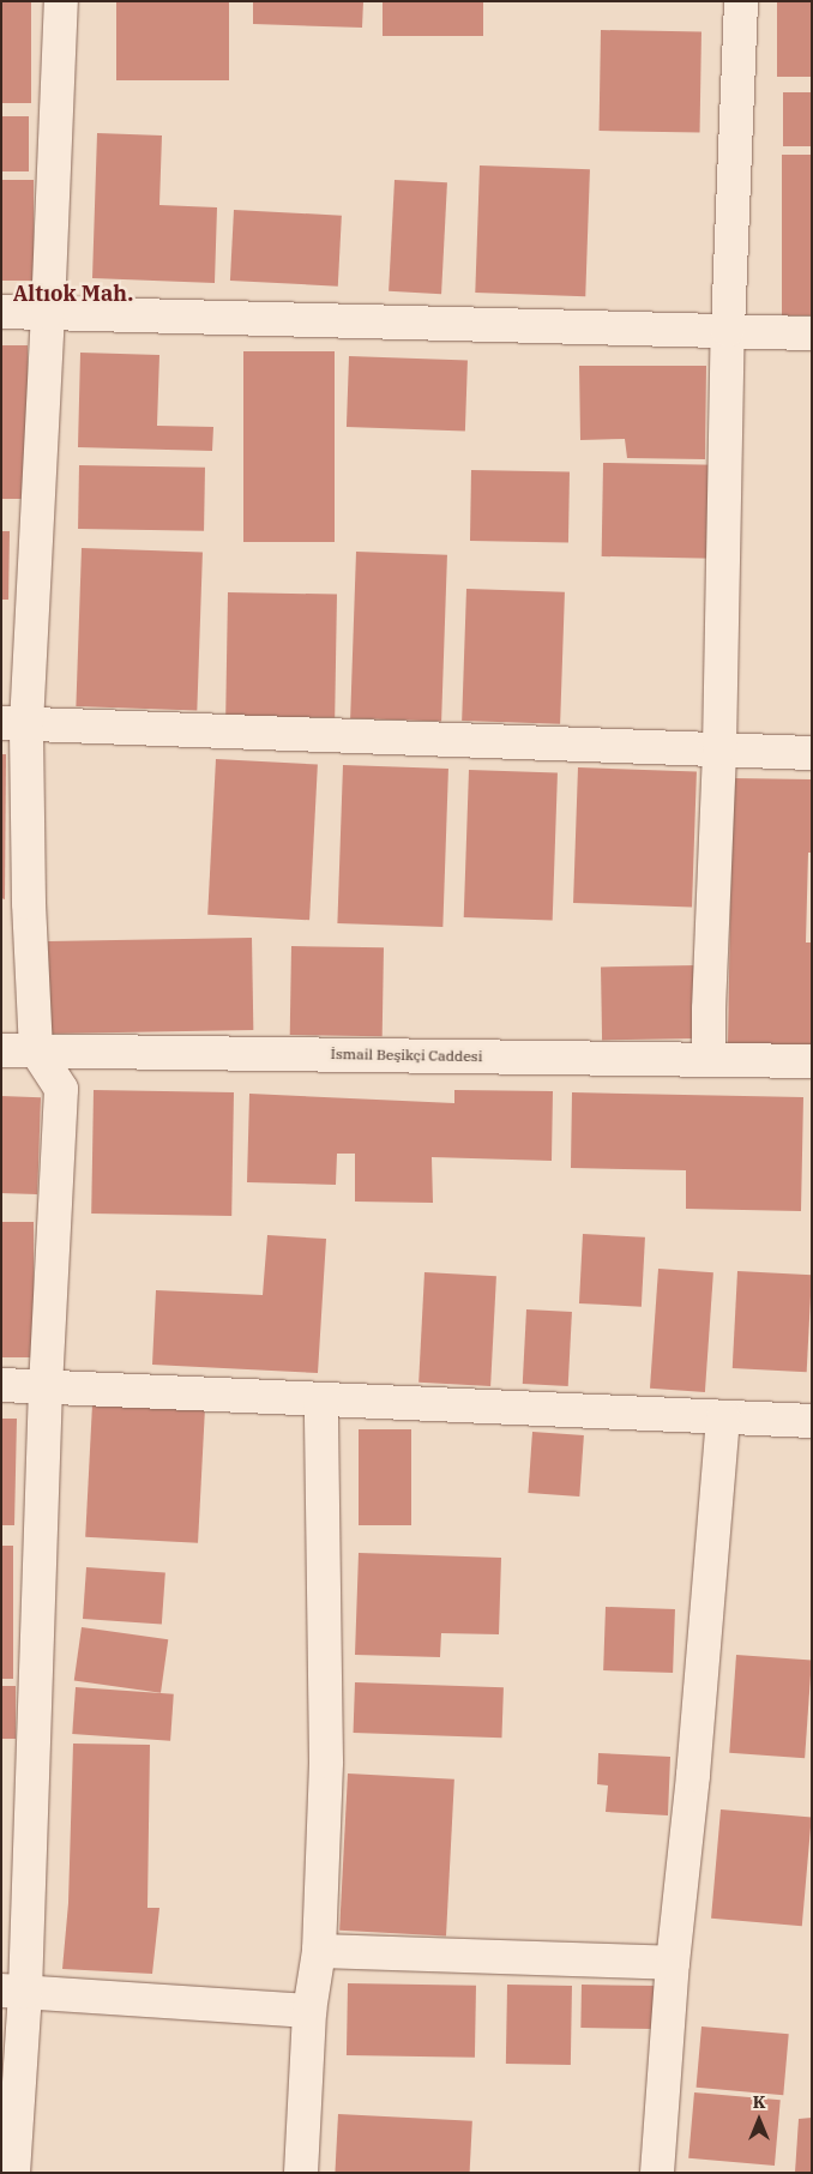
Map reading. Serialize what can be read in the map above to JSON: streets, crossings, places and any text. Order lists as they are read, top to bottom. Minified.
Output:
{"streets":{"street":["İsmail Beşikçi Caddesi"]},"districts":["Altıok Mah."],"north":"top"}
